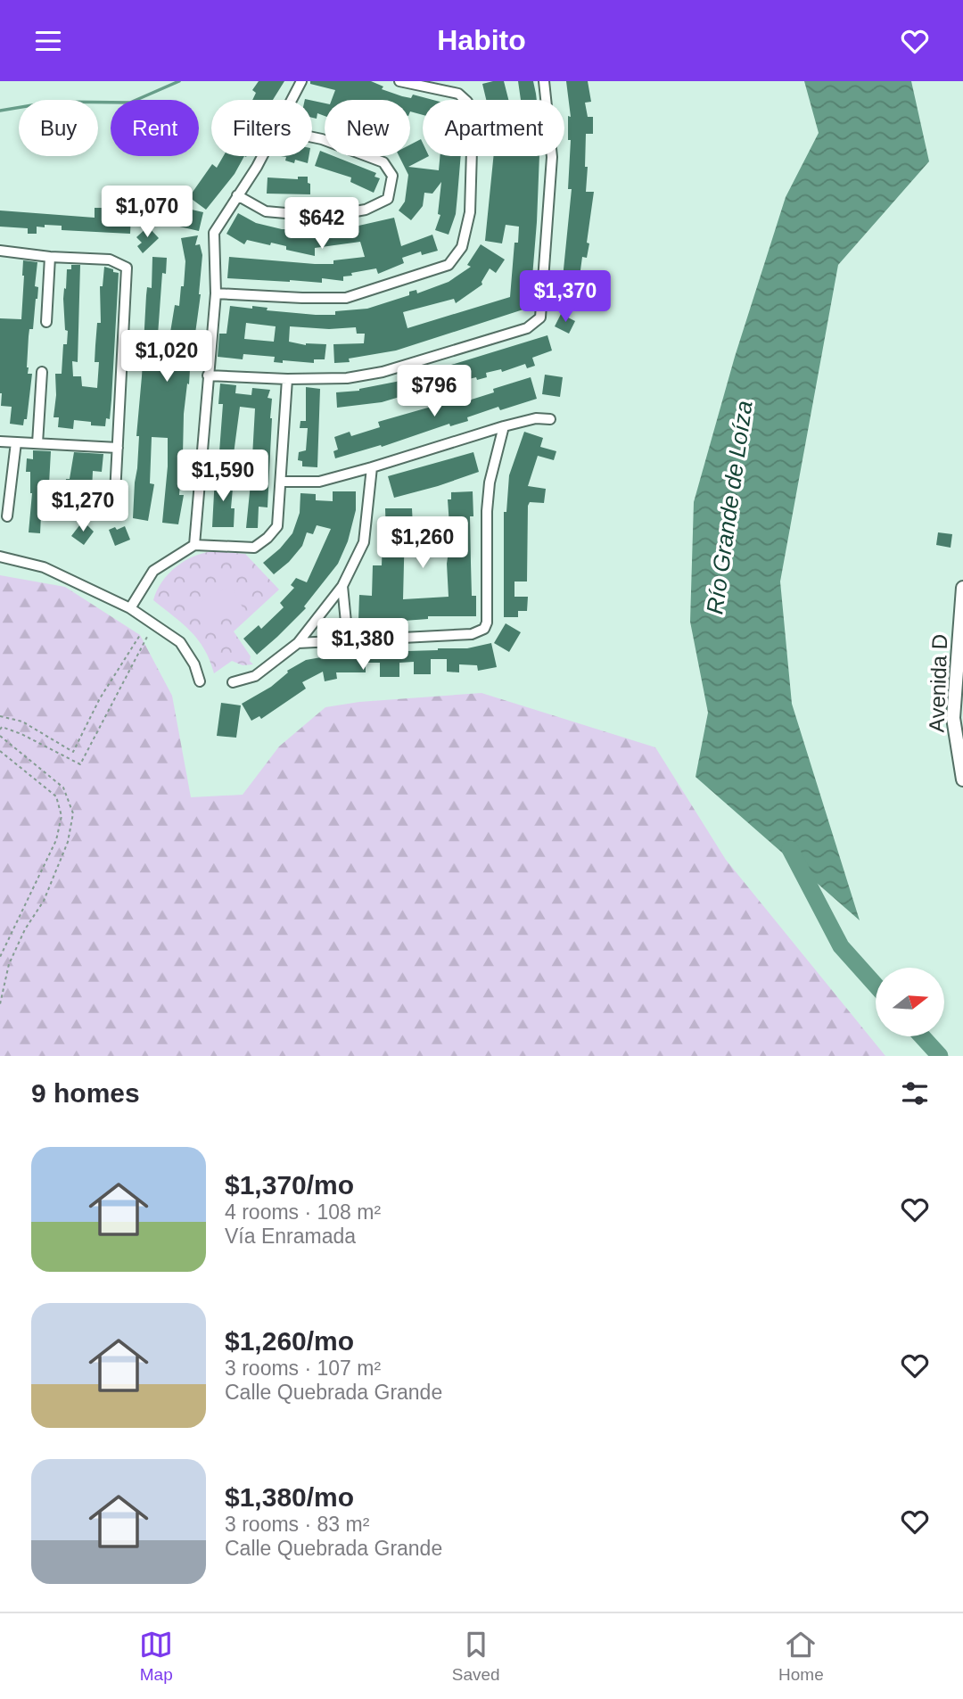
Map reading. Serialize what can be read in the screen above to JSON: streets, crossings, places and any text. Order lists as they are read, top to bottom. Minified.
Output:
{"streets":{"street":["Avenida D"]},"water":["Río Grande de Loíza"],"north":"right","page":{"header":"Habito","chip":["Buy","Rent","Filters","New","Apartment"],"price":["$1,070","$642","$1,370","$1,020","$796","$1,590","$1,270","$1,260","$1,380"],"heading":"9 homes","list":[{"name":"$1,370/mo","note":"4 rooms · 108 m² · Vía Enramada"},{"name":"$1,260/mo","note":"3 rooms · 107 m² · Calle Quebrada Grande"},{"name":"$1,380/mo","note":"3 rooms · 83 m² · Calle Quebrada Grande"}],"tabs":["Map","Saved","Home"]}}
